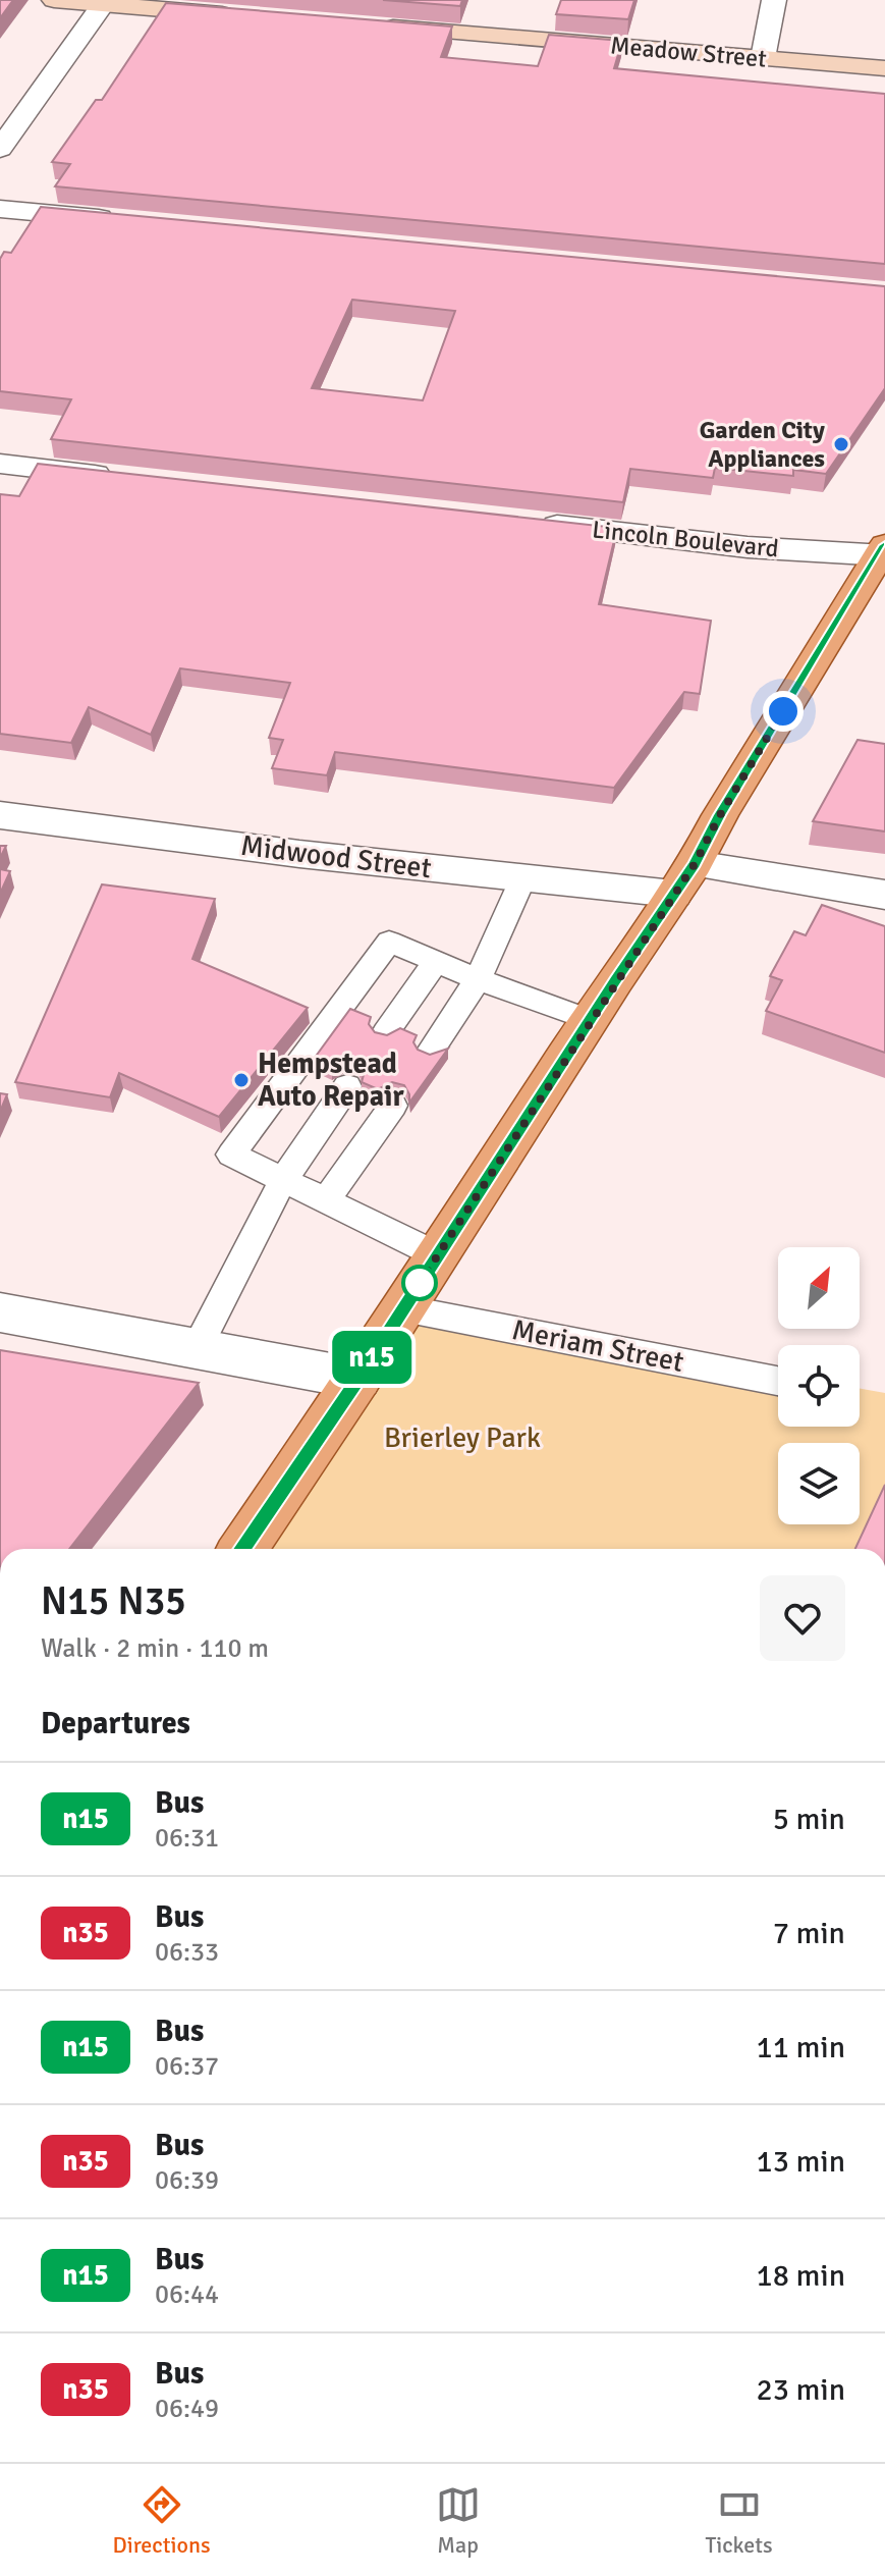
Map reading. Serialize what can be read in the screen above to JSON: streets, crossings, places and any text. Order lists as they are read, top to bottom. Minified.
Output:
{"streets":{"street":["Meadow Street","Lincoln Boulevard","Midwood Street"],"lane":["Meriam Street"]},"parks":["Brierley Park"],"places":["Garden City Appliances","Hempstead Auto Repair"],"lines":["bus line n15"],"north":"top right","page":{"on_map":"n15","heading":[["N15 N35","Walk · 2 min · 110 m"],"Departures"],"list":[{"mark":"n15","name":"Bus","note":"06:31","value":"5 min"},{"mark":"n35","name":"Bus","note":"06:33","value":"7 min"},{"mark":"n15","name":"Bus","note":"06:37","value":"11 min"},{"mark":"n35","name":"Bus","note":"06:39","value":"13 min"},{"mark":"n15","name":"Bus","note":"06:44","value":"18 min"},{"mark":"n35","name":"Bus","note":"06:49","value":"23 min"}],"tabs":["Directions","Map","Tickets"]}}
